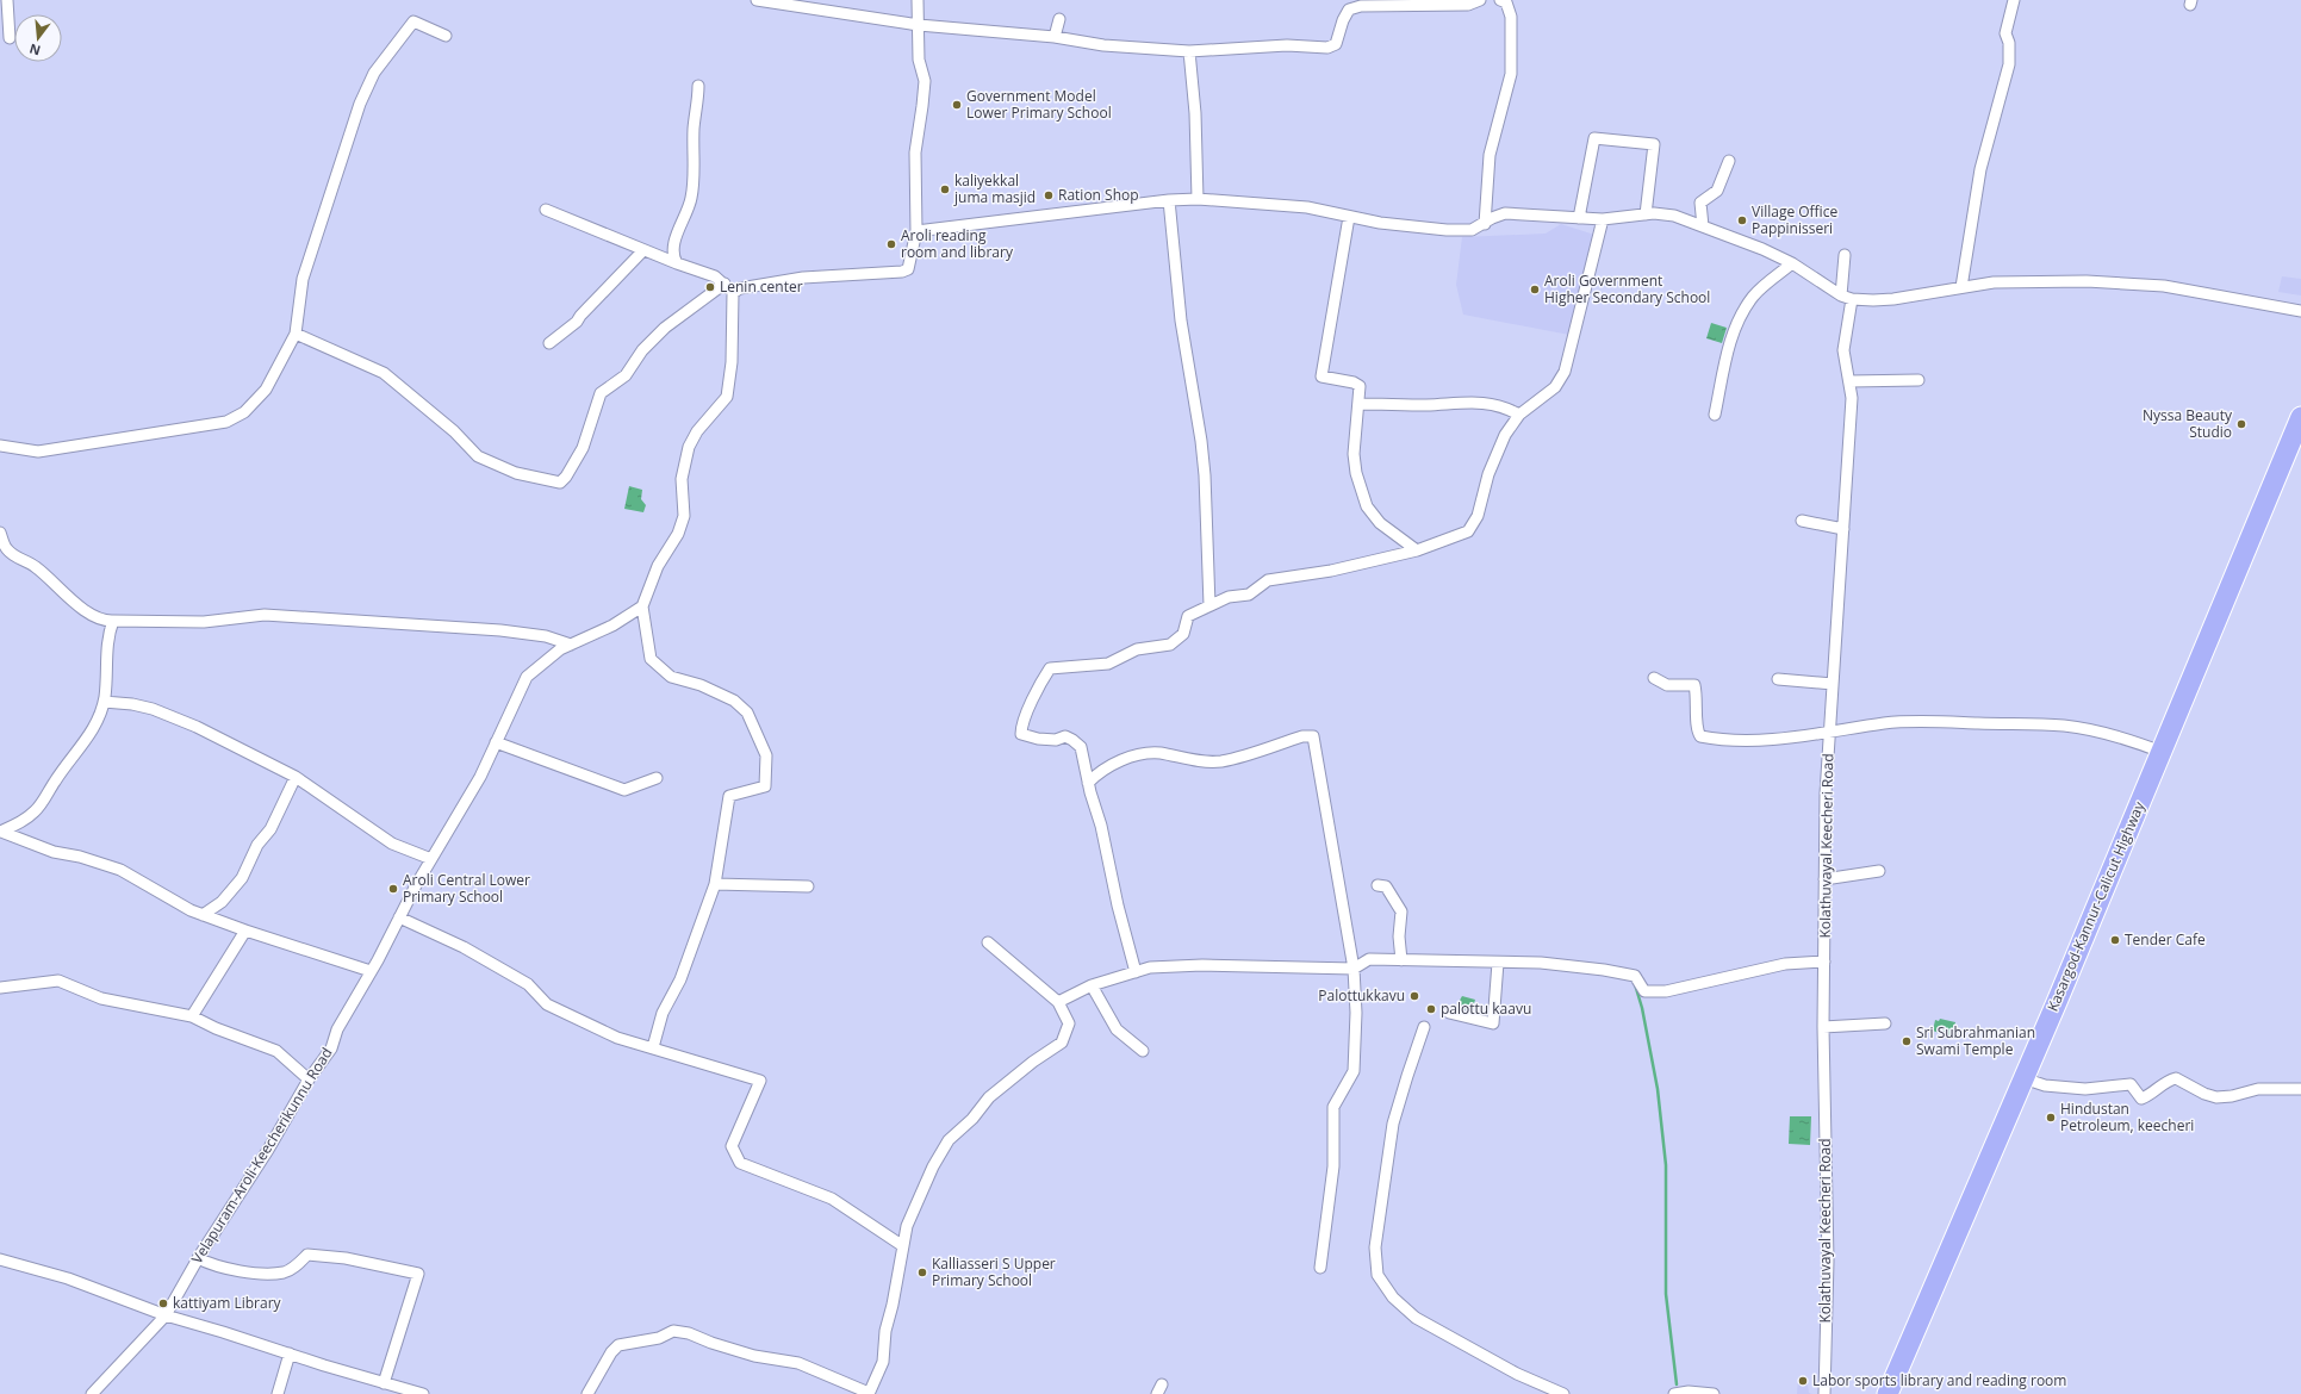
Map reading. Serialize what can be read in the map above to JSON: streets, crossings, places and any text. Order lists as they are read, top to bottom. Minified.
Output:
{"streets":{"highway":["Kasargod-Kannur-Calicut Highway"],"street":["Kolathuvayal Keecheri Road","Velapuram-Aroli-Keecherikunnu Road"]},"places":["Government Model Lower Primary School","kaliyekkal juma masjid","Ration Shop","Village Office Pappinisseri","Aroli reading room and library","Lenin center","Aroli Government Higher Secondary School","Nyssa Beauty Studio","Aroli Central Lower Primary School","Tender Cafe","Palottukkavu","palottu kaavu","Sri Subrahmanian Swami Temple","Hindustan Petroleum, keecheri","Kalliasseri S Upper Primary School","kattiyam Library","Labor sports library and reading room"],"north":"bottom"}
